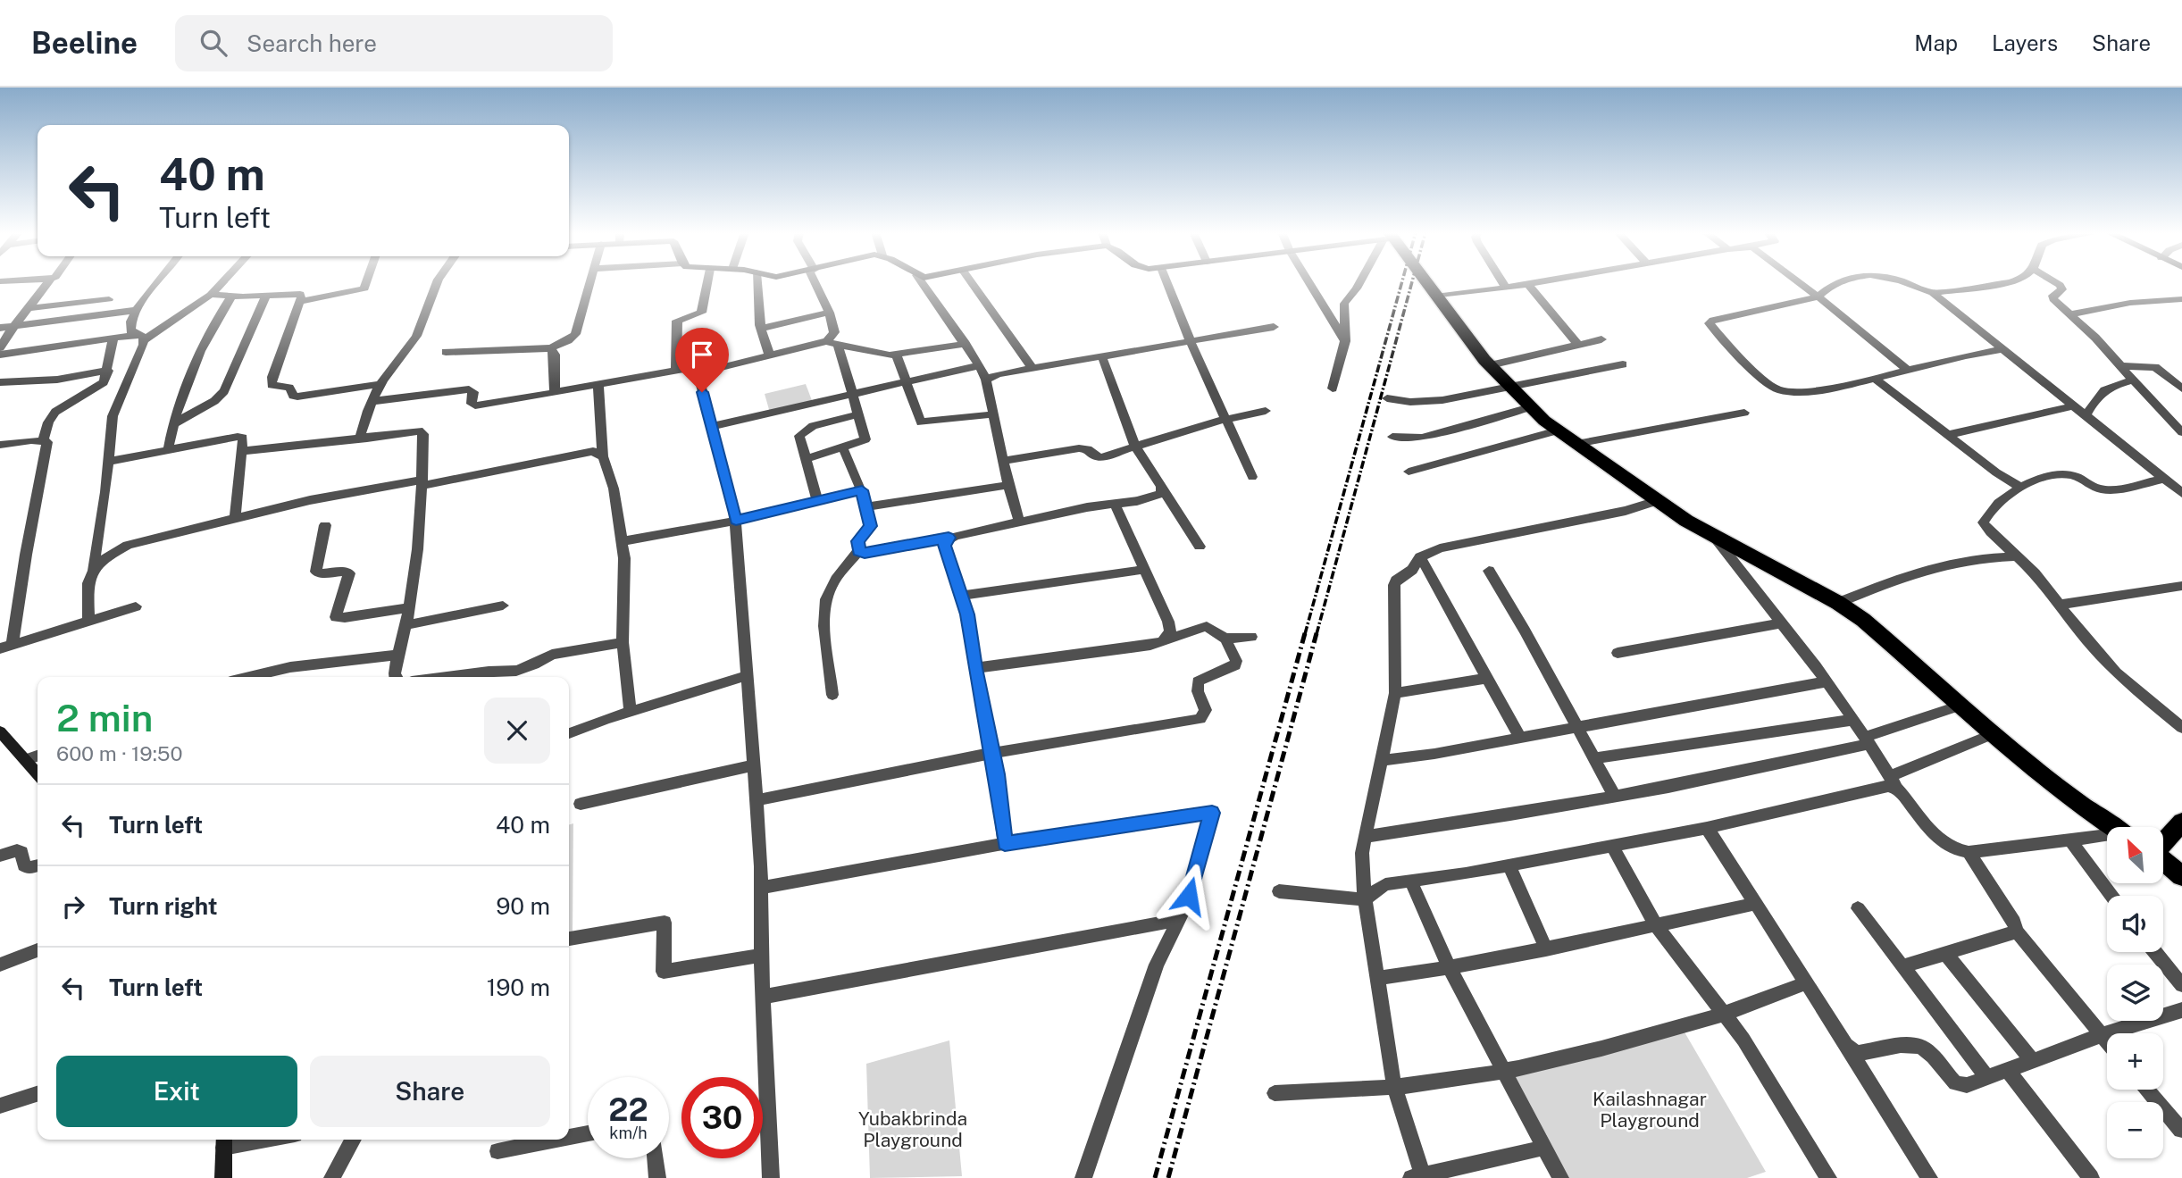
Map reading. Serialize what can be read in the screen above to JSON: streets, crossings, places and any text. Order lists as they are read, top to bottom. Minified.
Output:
{"parks":["Kailashnagar Playground","Yubakbrinda Playground"],"north":"top left","page":{"header":"Beeline","search":"Search here","nav":["Map","Layers","Share"],"turn":["40 m","Turn left"],"heading":["2 min","600 m · 19:50"],"list":[{"name":"Turn left","value":"40 m"},{"name":"Turn right","value":"90 m"},{"name":"Turn left","value":"190 m"}],"map_buttons":["+","−"],"buttons":["Exit","Share"],"speed":"22 km/h","limit":"30"}}
